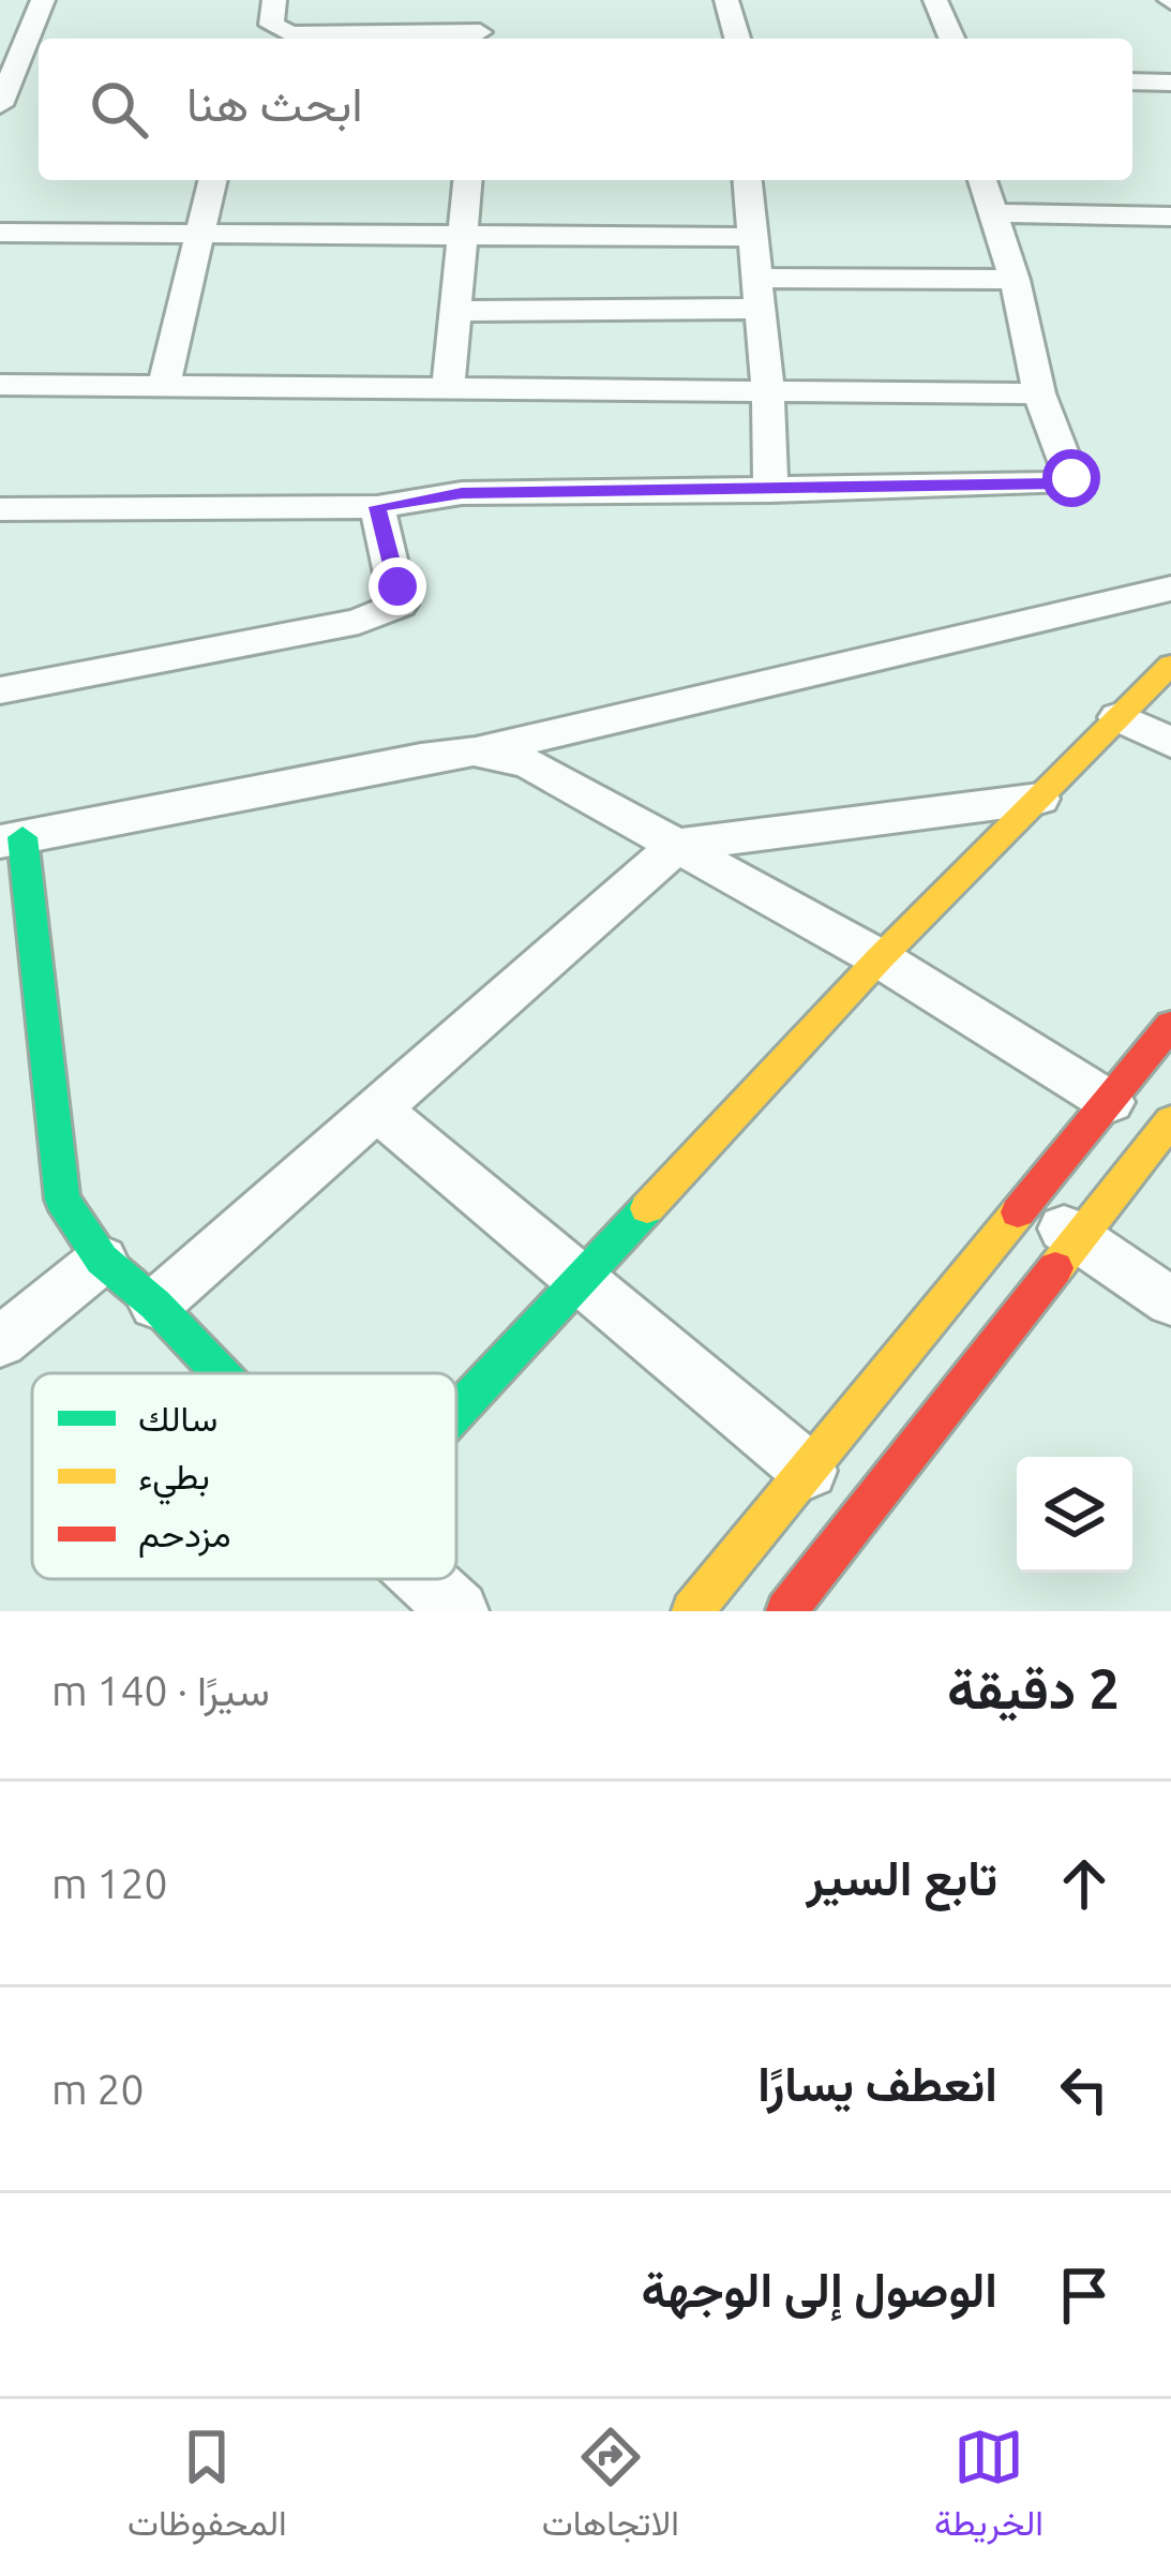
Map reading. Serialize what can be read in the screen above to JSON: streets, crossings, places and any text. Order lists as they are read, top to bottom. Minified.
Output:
{"legend":["سالك","بطيء","مزدحم"],"page":{"search":"ابحث هنا","heading":["2 دقيقة","سيرًا · 140 m"],"list":[["تابع السير","120 m"],["انعطف يسارًا","20 m"],"الوصول إلى الوجهة"],"nav":["الخريطة","الاتجاهات","المحفوظات"]}}
